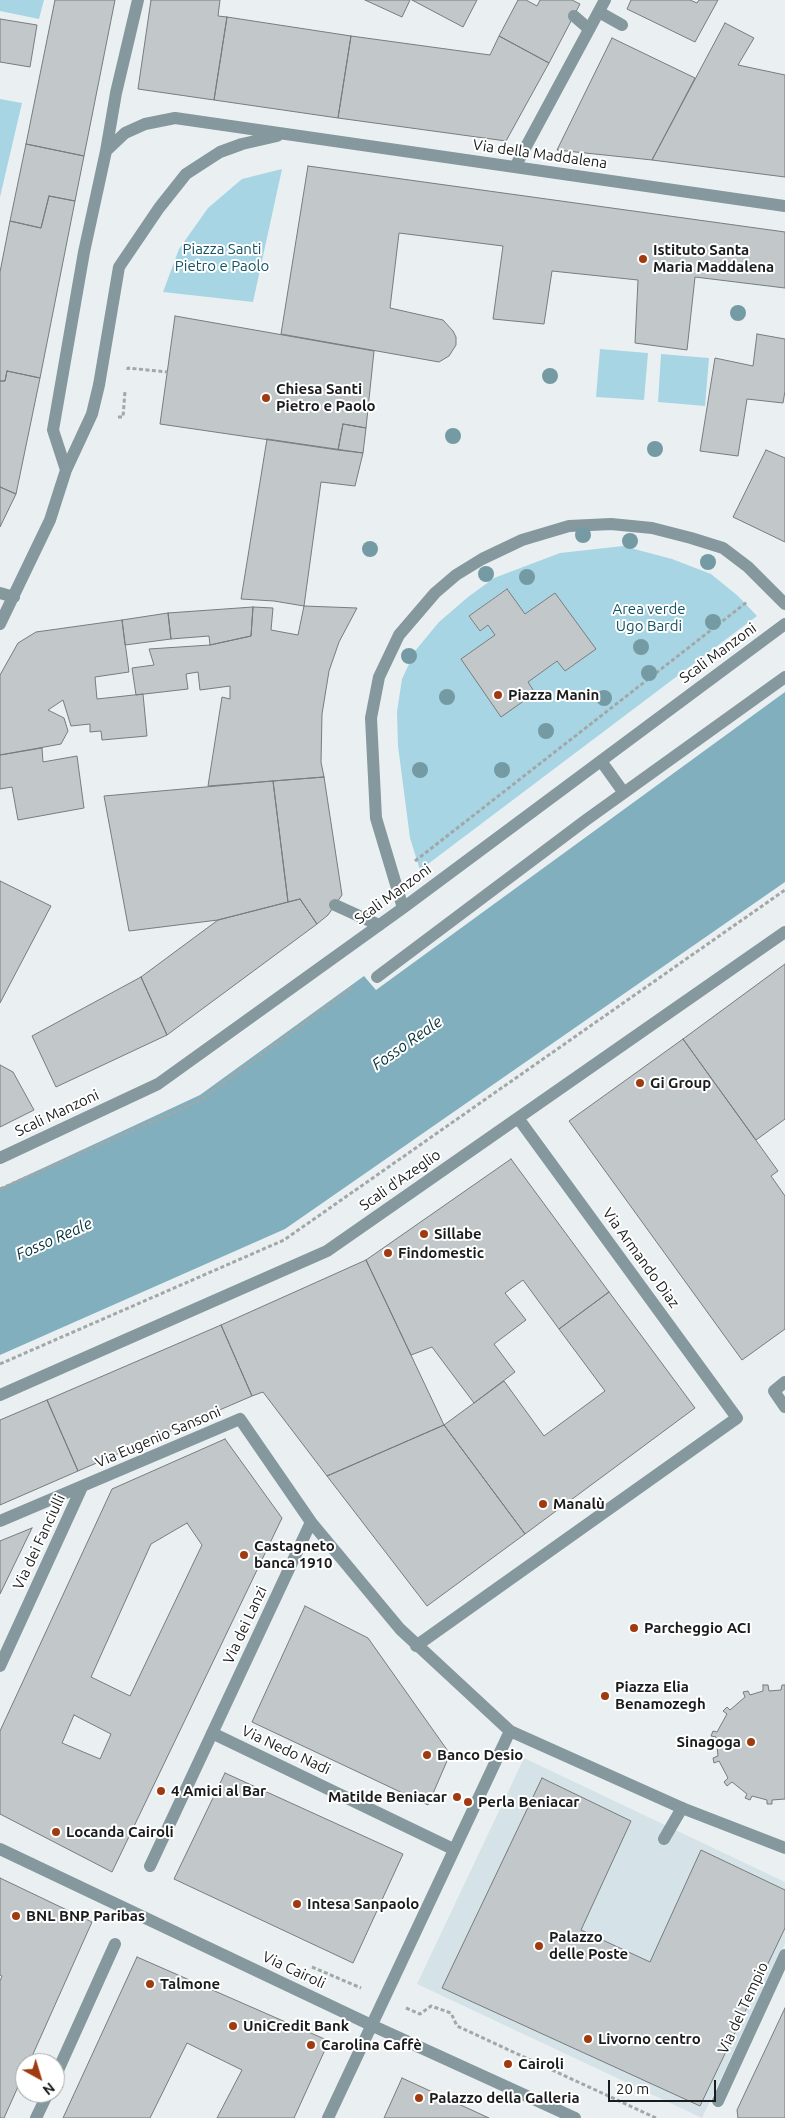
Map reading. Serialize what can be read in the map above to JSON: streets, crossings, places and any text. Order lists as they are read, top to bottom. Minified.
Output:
{"streets":{"street":["Via della Maddalena","Scali Manzoni","Scali d'Azeglio","Via Armando Diaz","Via Eugenio Sansoni","Via dei Fanciulli","Via dei Lanzi","Via Nedo Nadi","Via Cairoli","Via del Tempio"]},"crossings":[["Scali d'Azeglio","Via Armando Diaz"],["Via Eugenio Sansoni","Via dei Fanciulli"],["Via Eugenio Sansoni","Via dei Lanzi"],["Via dei Lanzi","Via Nedo Nadi"]],"water":["Fosso Reale"],"parks":["Piazza Santi Pietro e Paolo","Area verde Ugo Bardi"],"places":["Istituto Santa Maria Maddalena","Chiesa Santi Pietro e Paolo","Piazza Manin","Gi Group","Sillabe","Findomestic","Manalù","Castagneto banca 1910","Parcheggio ACI","Piazza Elia Benamozegh","Sinagoga","Banco Desio","4 Amici al Bar","Matilde Beniacar","Perla Beniacar","Locanda Cairoli","Intesa Sanpaolo","BNL BNP Paribas","Palazzo delle Poste","Talmone","UniCredit Bank","Livorno centro","Carolina Caffè","Cairoli","Palazzo della Galleria"],"scale_bar":"20 m","north":"bottom right"}
